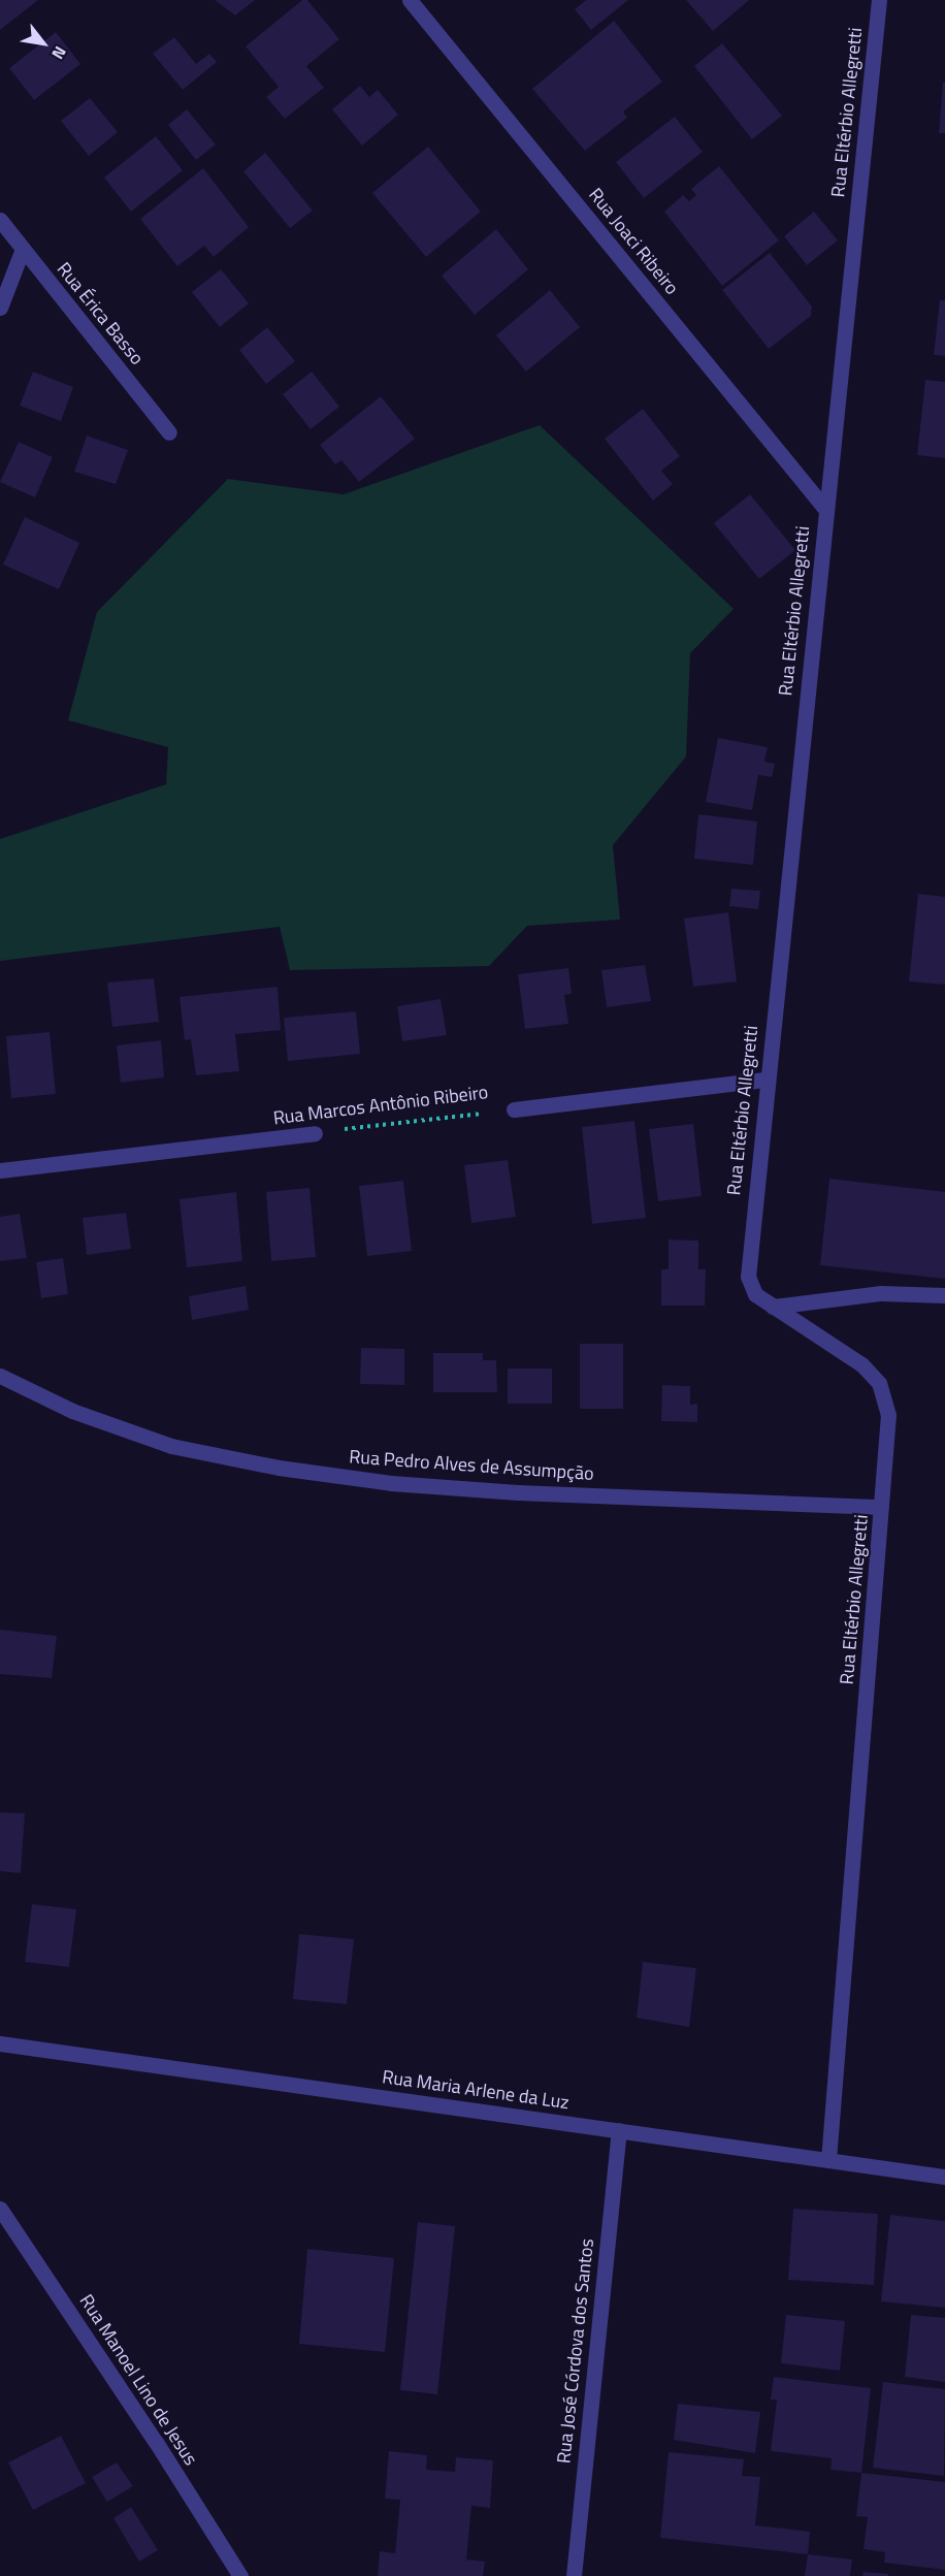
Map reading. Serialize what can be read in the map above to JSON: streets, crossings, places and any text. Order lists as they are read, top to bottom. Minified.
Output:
{"streets":{"street":["Rua Eltérbio Allegretti","Rua Joaci Ribeiro","Rua Érica Basso","Rua Marcos Antônio Ribeiro","Rua Pedro Alves de Assumpção","Rua Maria Arlene da Luz","Rua José Córdova dos Santos","Rua Manoel Lino de Jesus"]},"crossings":[["Rua Eltérbio Allegretti","Rua Joaci Ribeiro"],["Rua Eltérbio Allegretti","Rua Marcos Antônio Ribeiro"],["Rua Eltérbio Allegretti","Rua Pedro Alves de Assumpção"],["Rua Eltérbio Allegretti","Rua Maria Arlene da Luz"],["Rua Maria Arlene da Luz","Rua José Córdova dos Santos"]],"north":"bottom right"}
